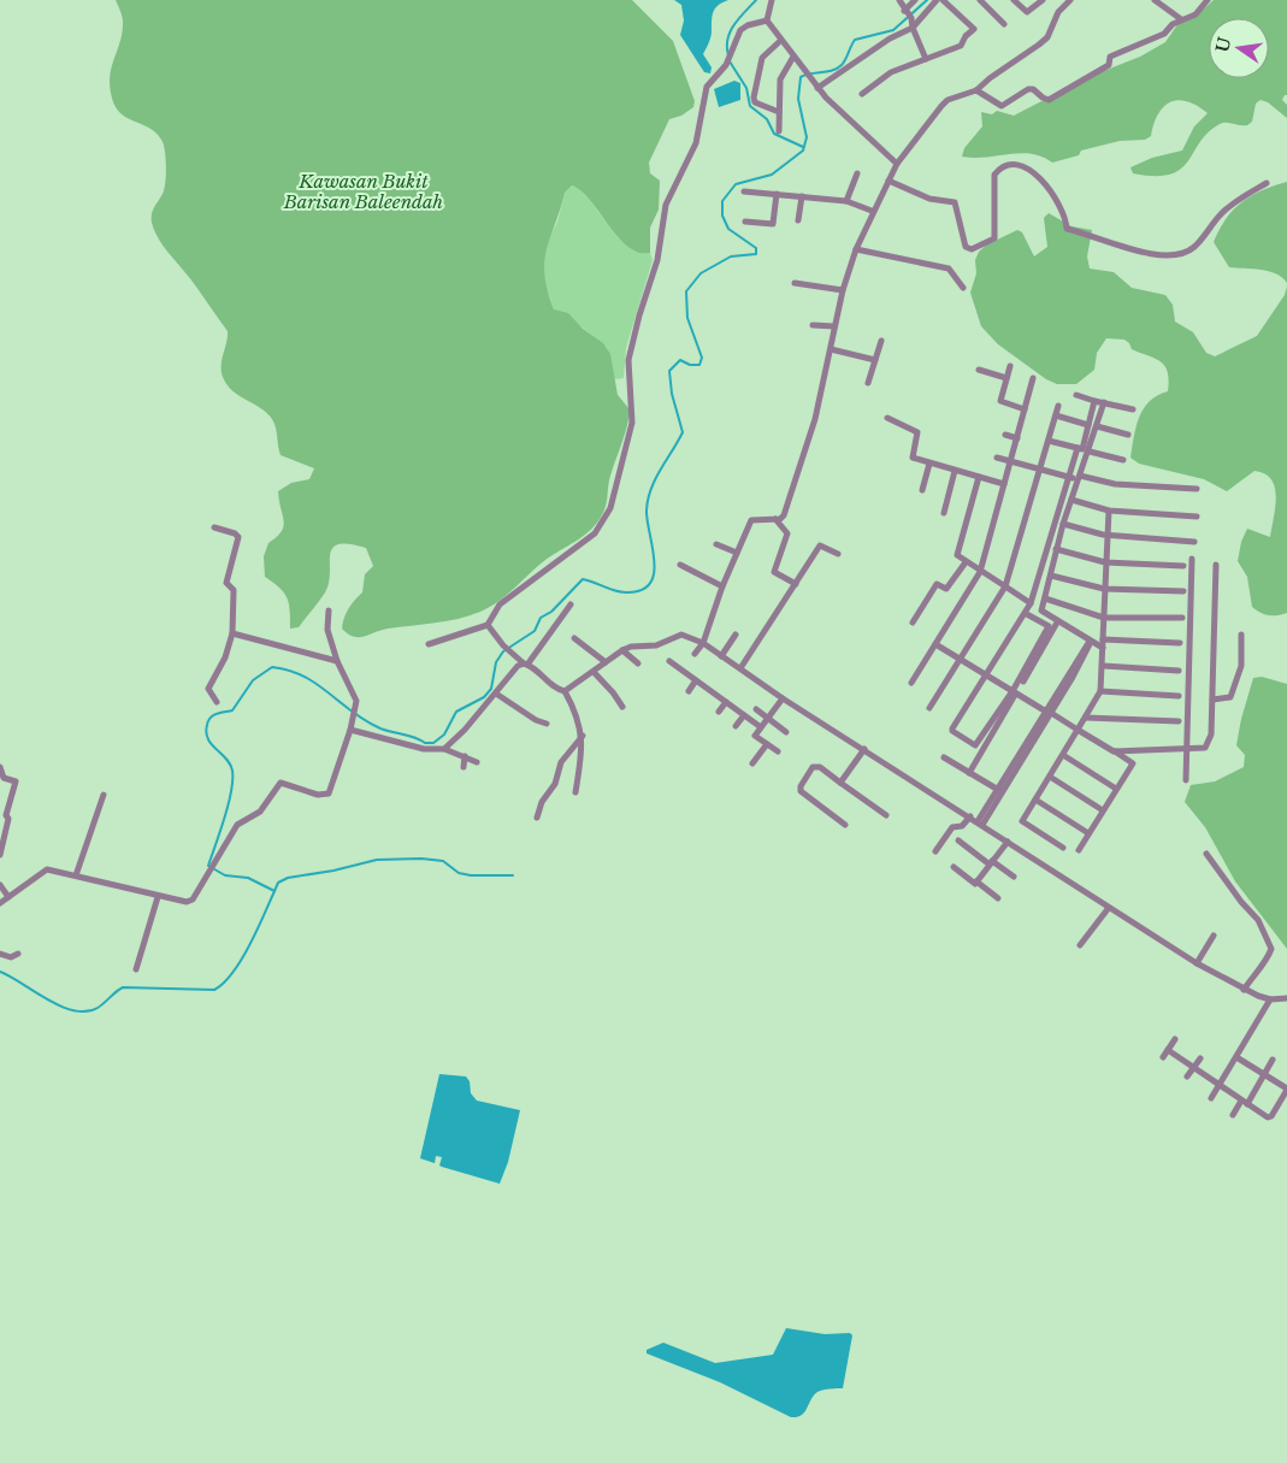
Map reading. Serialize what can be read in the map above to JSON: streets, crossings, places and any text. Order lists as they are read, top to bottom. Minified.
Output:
{"parks":["Kawasan Bukit Barisan Baleendah"],"north":"left"}
